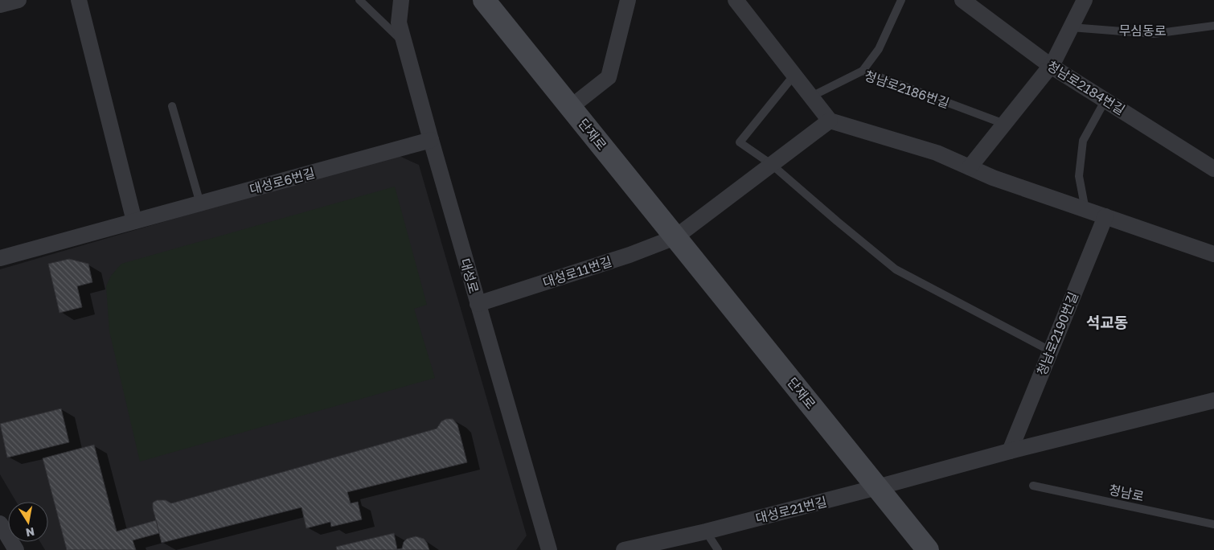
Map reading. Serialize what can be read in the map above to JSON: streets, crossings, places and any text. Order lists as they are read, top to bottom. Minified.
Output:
{"streets":{"street":["청남로2184번길","단재로","대성로6번길","대성로11번길","대성로","청남로2190번길","대성로21번길"],"lane":["무심동로","청남로2186번길","청남로"]},"crossings":[["단재로","대성로11번길"],["단재로","대성로21번길"],["대성로6번길","대성로"],["대성로11번길","대성로"]],"districts":["석교동"],"north":"bottom"}
